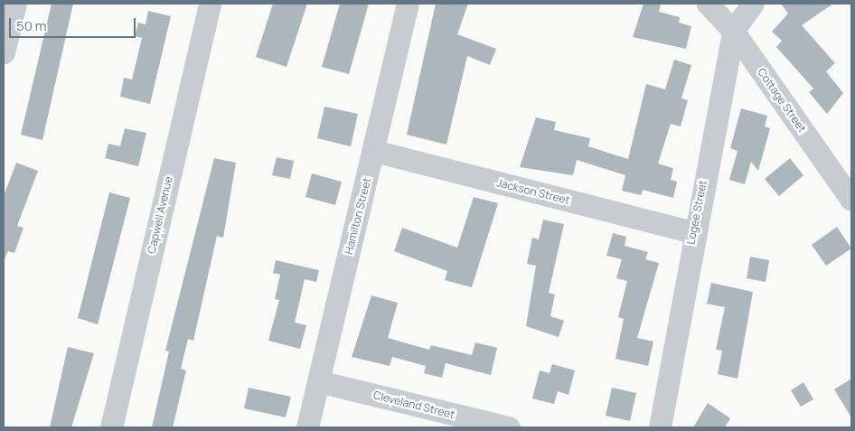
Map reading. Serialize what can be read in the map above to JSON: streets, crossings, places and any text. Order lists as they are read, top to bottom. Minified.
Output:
{"streets":{"street":["Cottage Street","Jackson Street","Logee Street","Capwell Avenue","Hamilton Street","Cleveland Street"]},"crossings":[["Cottage Street","Logee Street"],["Jackson Street","Logee Street"],["Jackson Street","Hamilton Street"],["Hamilton Street","Cleveland Street"]],"scale_bar":"50 m"}
